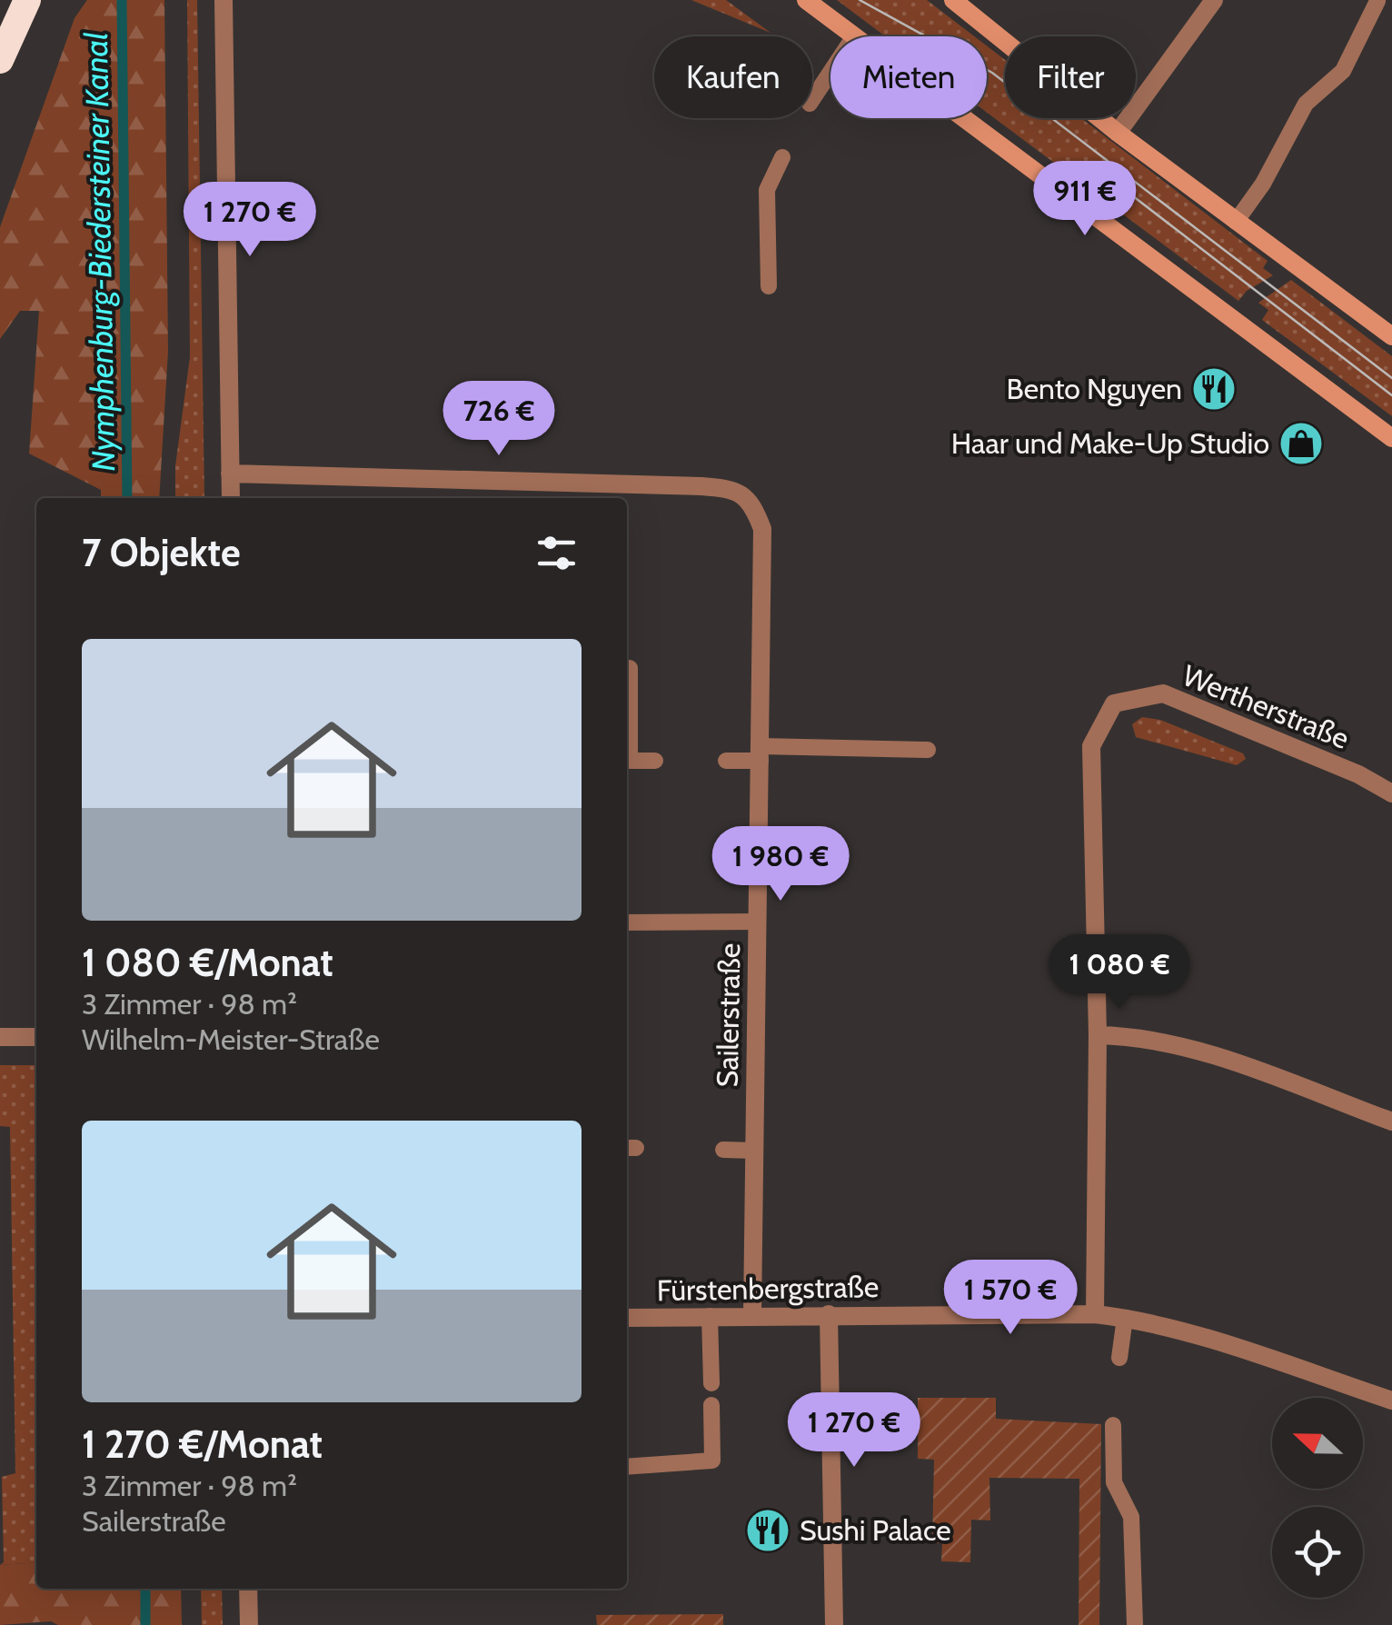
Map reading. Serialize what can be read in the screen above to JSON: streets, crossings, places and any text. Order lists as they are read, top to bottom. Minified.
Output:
{"streets":{"street":["Wertherstraße","Sailerstraße","Fürstenbergstraße"]},"crossings":[["Sailerstraße","Fürstenbergstraße"]],"water":["Nymphenburg-Biedersteiner Kanal"],"places":{"restaurant":["Bento Nguyen","Sushi Palace"],"shop":["Haar und Make-Up Studio"]},"north":"left","page":{"chip":["Kaufen","Mieten","Filter"],"price":["911 €","1 270 €","726 €","1 980 €","1 080 €","1 570 €","1 270 €"],"heading":"7 Objekte","list":[{"name":"1 080 €/Monat","note":"3 Zimmer · 98 m² · Wilhelm-Meister-Straße"},{"name":"1 270 €/Monat","note":"3 Zimmer · 98 m² · Sailerstraße"}]}}
